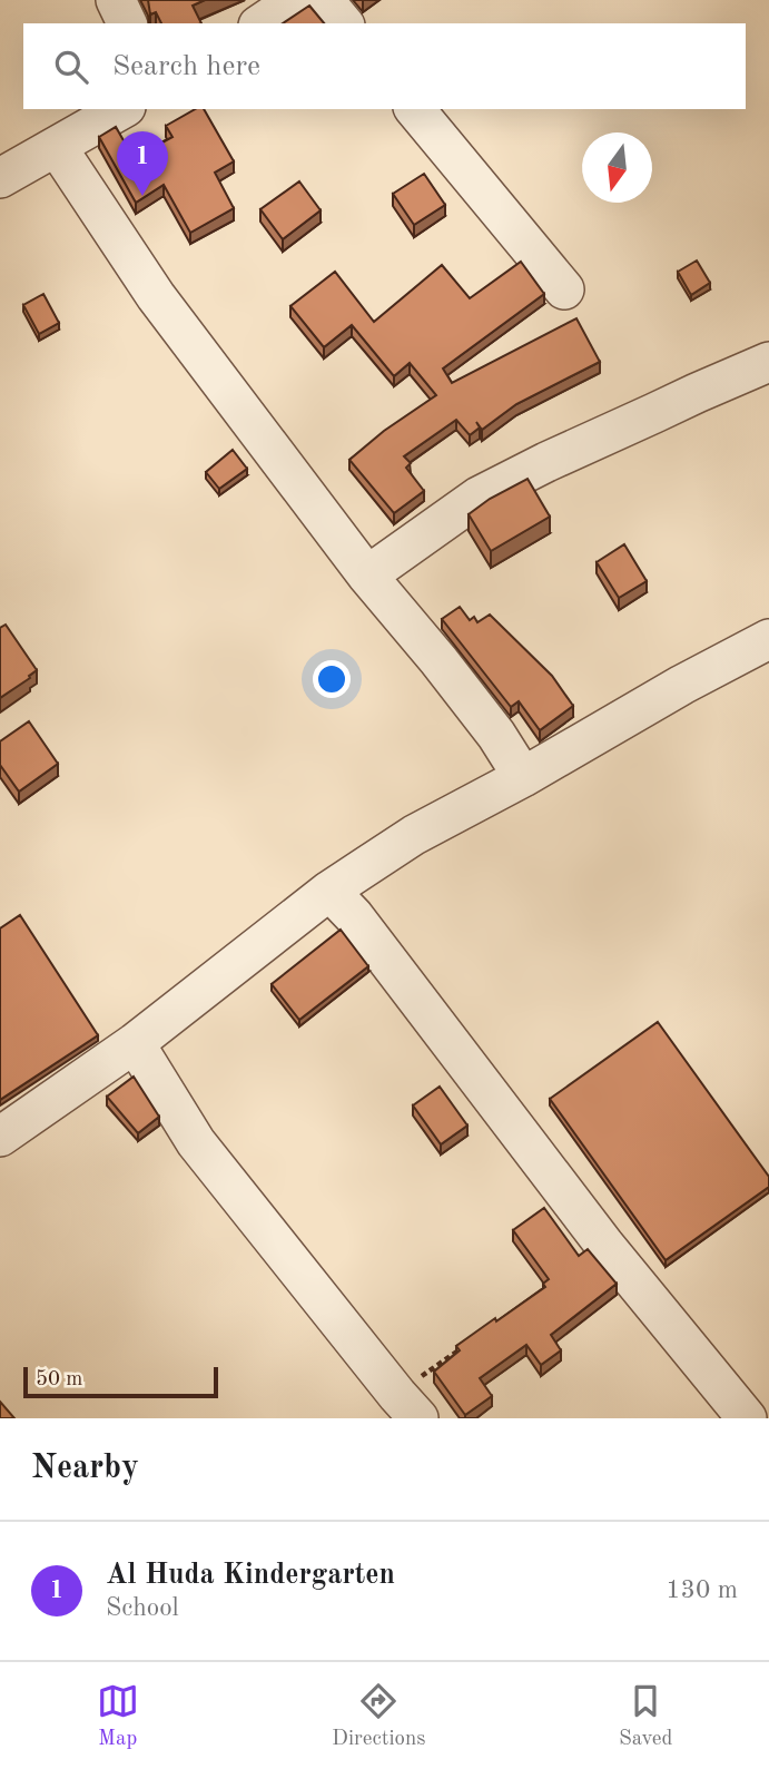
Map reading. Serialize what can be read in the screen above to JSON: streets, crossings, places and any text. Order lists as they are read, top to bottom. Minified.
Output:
{"scale_bar":"50 m","north":"bottom","page":{"search":"Search here","pins":"1","scale":"50 m","heading":"Nearby","list":[{"mark":"1","name":"Al Huda Kindergarten","note":"School","value":"130 m"}],"nav":["Map","Directions","Saved"]}}
